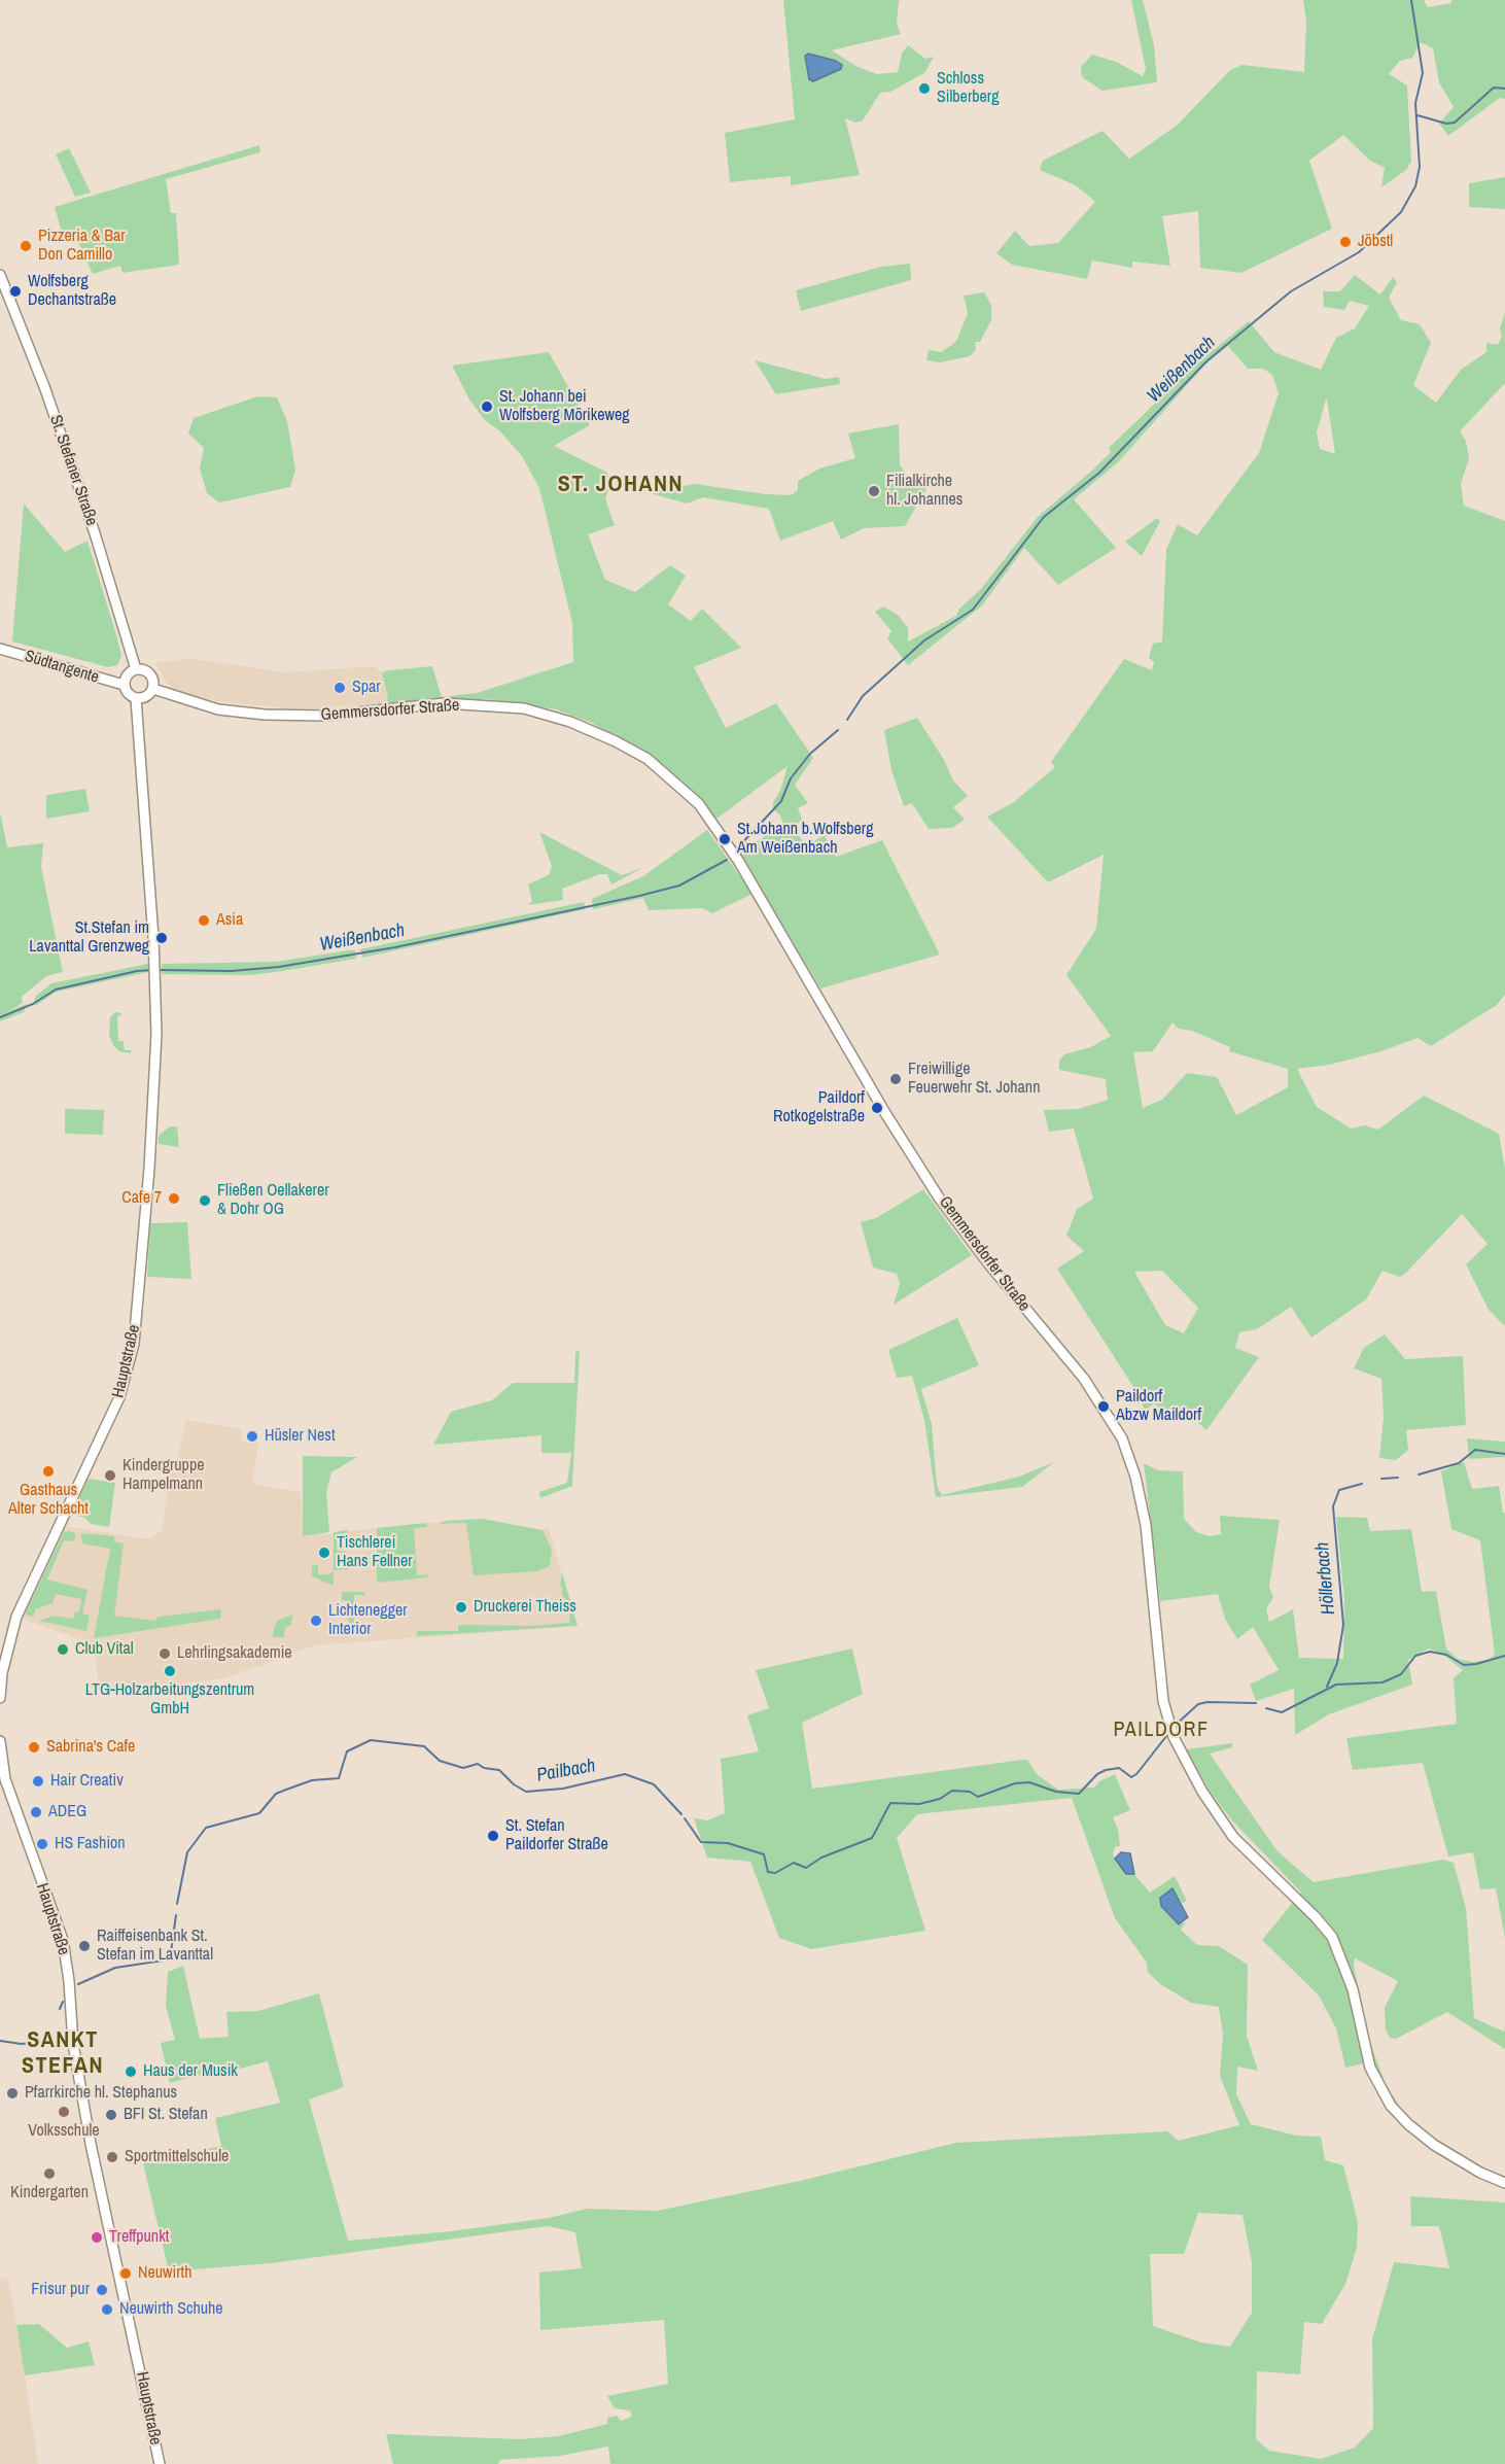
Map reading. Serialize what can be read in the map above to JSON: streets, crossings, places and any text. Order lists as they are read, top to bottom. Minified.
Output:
{"streets":{"main road":["St. Stefaner Straße","Südtangente","Gemmersdorfer Straße","Hauptstraße"]},"crossings":[["St. Stefaner Straße","Südtangente"],["St. Stefaner Straße","Gemmersdorfer Straße"],["St. Stefaner Straße","Hauptstraße"],["Südtangente","Gemmersdorfer Straße"],["Südtangente","Hauptstraße"],["Gemmersdorfer Straße","Hauptstraße"]],"districts":["ST. JOHANN","PAILDORF","SANKT STEFAN"],"water":["Weißenbach","Höllerbach","Pailbach"],"places":["Schloss Silberberg","Jöbstl","Pizzeria & Bar Don Camillo","Wolfsberg Dechantstraße","St. Johann bei Wolfsberg Mörikeweg","Filialkirche hl. Johannes","Spar","St.Johann b.Wolfsberg Am Weißenbach","Asia","St.Stefan im Lavanttal Grenzweg","Freiwillige Feuerwehr St. Johann","Paildorf Rotkogelstraße","Cafe 7","Fließen Oellakerer & Dohr OG","Paildorf Abzw Maildorf","Hüsler Nest","Gasthaus Alter Schacht","Kindergruppe Hampelmann","Tischlerei Hans Fellner","Druckerei Theiss","Lichtenegger Interior","Club Vital","Lehrlingsakademie","LTG-Holzarbeitungszentrum GmbH","Sabrina's Cafe","Hair Creativ","ADEG","St. Stefan Paildorfer Straße","HS Fashion","Raiffeisenbank St. Stefan im Lavanttal","Haus der Musik","Pfarrkirche hl. Stephanus","Volksschule","BFI St. Stefan","Sportmittelschule","Kindergarten","Treffpunkt","Neuwirth","Frisur pur","Neuwirth Schuhe"]}
